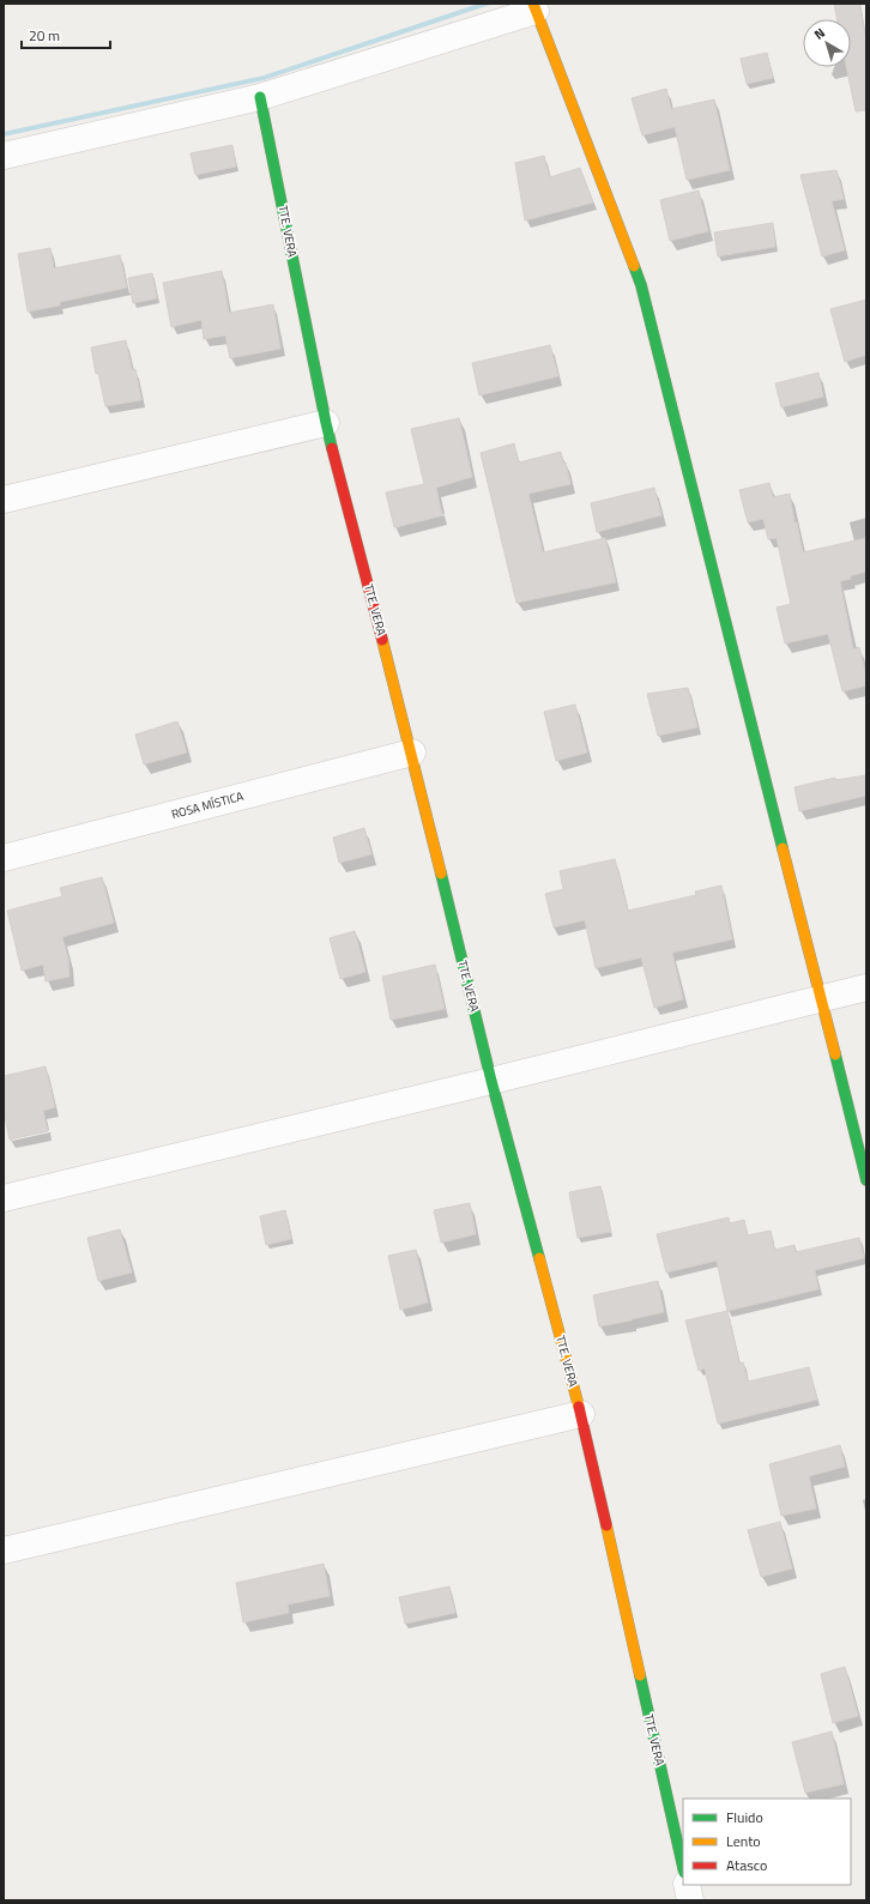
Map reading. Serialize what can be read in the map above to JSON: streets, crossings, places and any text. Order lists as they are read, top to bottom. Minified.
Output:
{"streets":{"street":["TTE. VERA","ROSA MÍSTICA"]},"crossings":[["TTE. VERA","ROSA MÍSTICA"]],"legend":["Fluido","Lento","Atasco"],"scale_bar":"20 m","north":"top left"}
